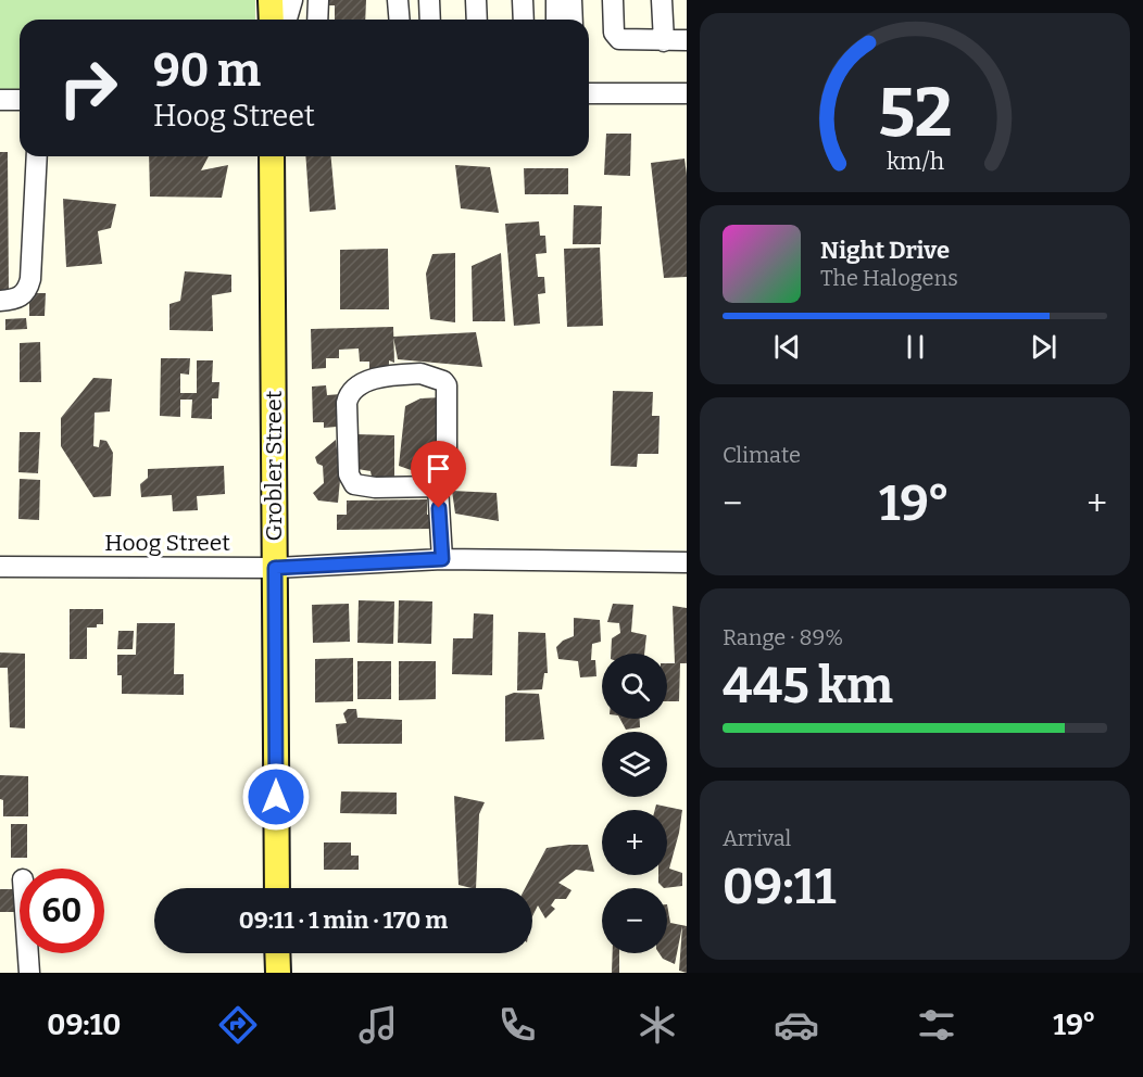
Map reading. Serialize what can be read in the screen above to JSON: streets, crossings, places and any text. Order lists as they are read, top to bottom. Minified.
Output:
{"streets":{"main road":["Grobler Street"],"street":["Hoog Street"]},"crossings":[["Grobler Street","Hoog Street"]],"page":{"turn":["90 m","Hoog Street"],"song":["Night Drive","The Halogens"],"tile":["Climate",["Range · 89%","445 km"],["Arrival","09:11"]],"heat":["−","19°","+"],"map_buttons":["+","−"],"limit":"60","trip":"09:11 · 1 min · 170 m","tabs":["09:10","19°"],"gauge":["52","km/h"]}}
